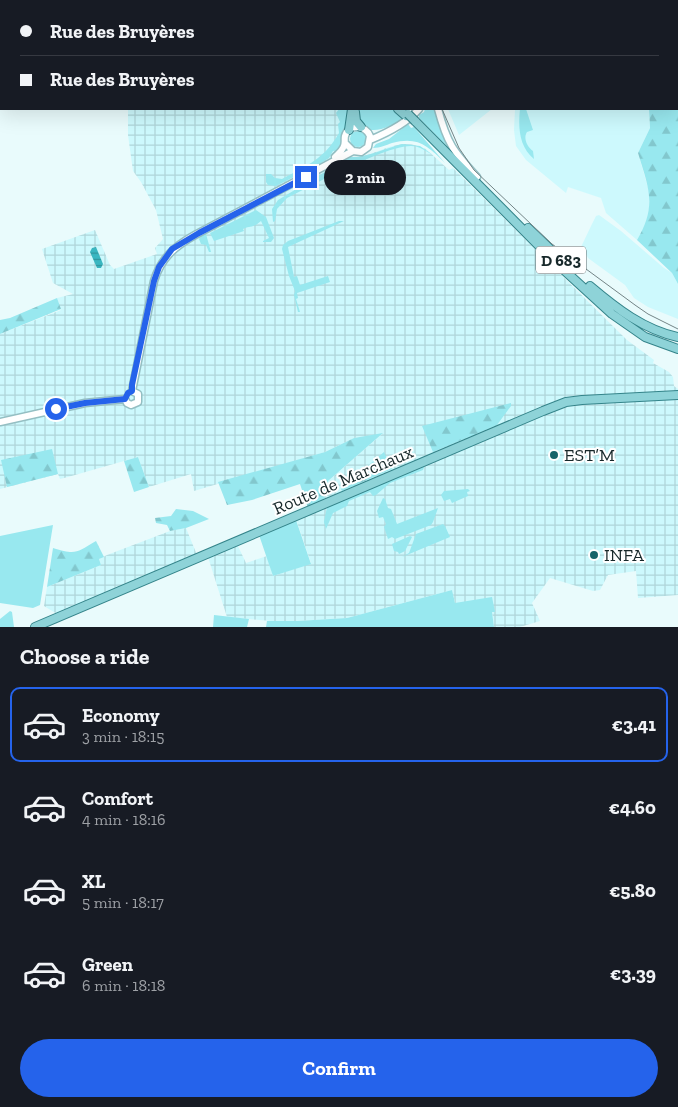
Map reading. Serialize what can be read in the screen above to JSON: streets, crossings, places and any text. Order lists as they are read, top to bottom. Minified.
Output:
{"streets":{"main road":["D 683","Route de Marchaux"]},"places":["EST’M","INFA"],"page":{"banner":["Rue des Bruyères","Rue des Bruyères"],"bubble":"2 min","heading":"Choose a ride","list":[{"name":"Economy","note":"3 min · 18:15","value":"€3.41"},{"name":"Comfort","note":"4 min · 18:16","value":"€4.60"},{"name":"XL","note":"5 min · 18:17","value":"€5.80"},{"name":"Green","note":"6 min · 18:18","value":"€3.39"}],"buttons":"Confirm"}}
